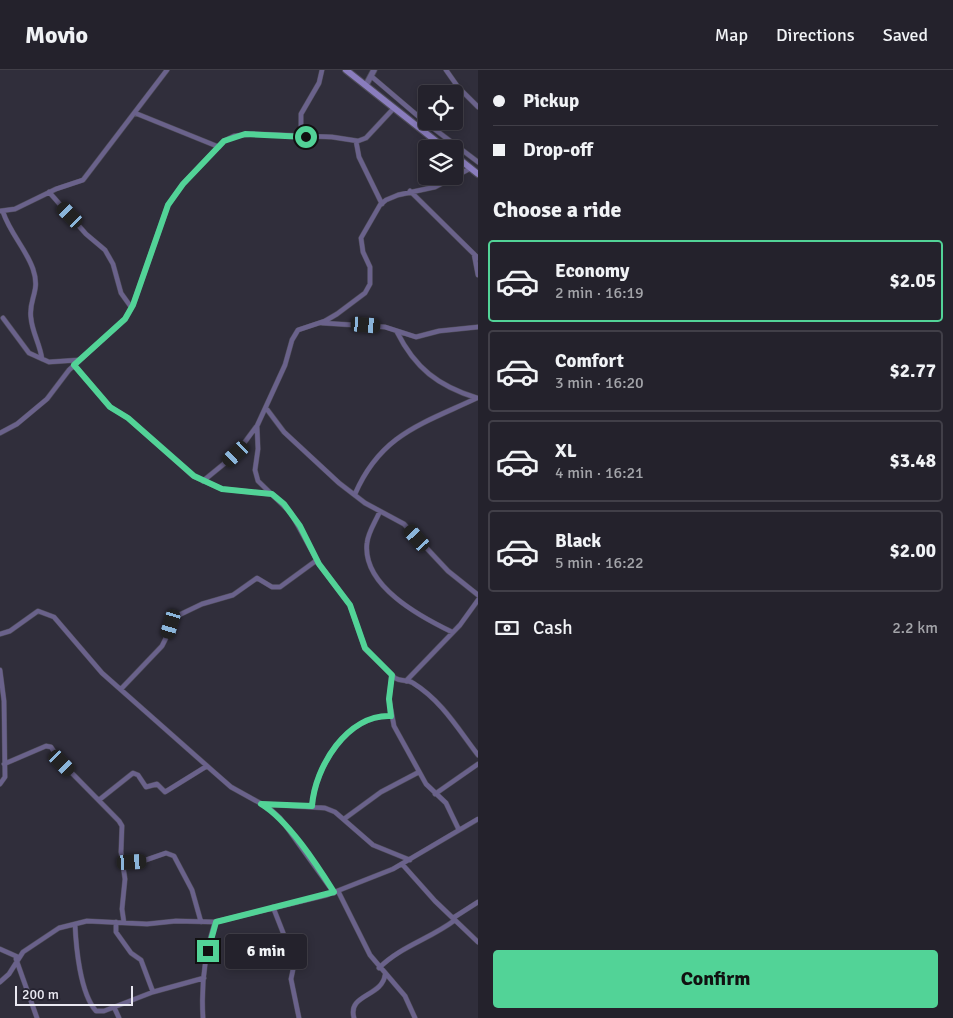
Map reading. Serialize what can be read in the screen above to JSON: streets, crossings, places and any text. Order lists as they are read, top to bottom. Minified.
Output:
{"scale_bar":"200 m","page":{"header":"Movio","nav":["Map","Directions","Saved"],"banner":["Pickup","Drop-off"],"heading":"Choose a ride","list":[{"name":"Economy","note":"2 min · 16:19","value":"$2.05"},{"name":"Comfort","note":"3 min · 16:20","value":"$2.77"},{"name":"XL","note":"4 min · 16:21","value":"$3.48"},{"name":"Black","note":"5 min · 16:22","value":"$2.00"}],"pay":["Cash","2.2 km"],"bubble":"6 min","buttons":"Confirm","scale":"200 m"}}
